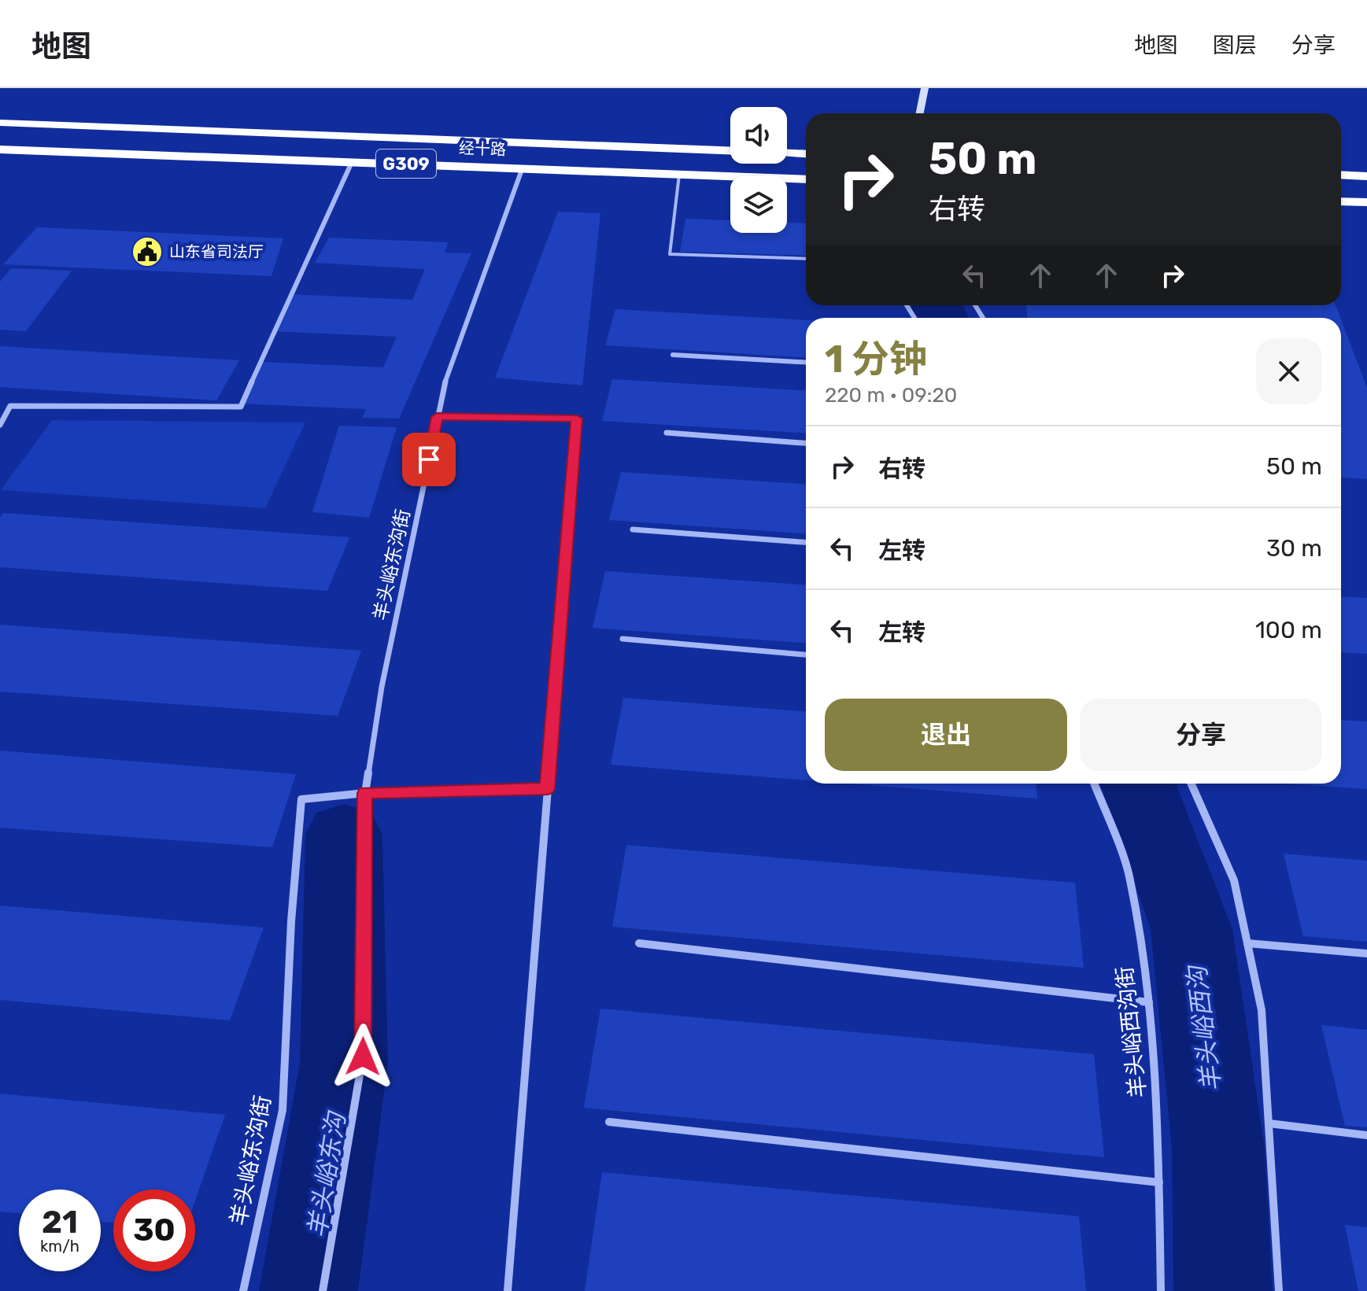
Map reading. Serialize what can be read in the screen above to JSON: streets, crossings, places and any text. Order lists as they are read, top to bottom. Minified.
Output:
{"streets":{"highway":["经十路","G309"],"street":["羊头峪东沟街","羊头峪西沟街"]},"crossings":[["经十路","羊头峪东沟街"]],"water":["羊头峪西沟","羊头峪东沟"],"places":{"public building":["山东省司法厅"]},"page":{"header":"地图","nav":["地图","图层","分享"],"turn":["50 m","右转"],"heading":["1 分钟","220 m · 09:20"],"list":[{"name":"右转","value":"50 m"},{"name":"左转","value":"30 m"},{"name":"左转","value":"100 m"}],"buttons":["退出","分享"],"speed":"21 km/h","limit":"30"}}
